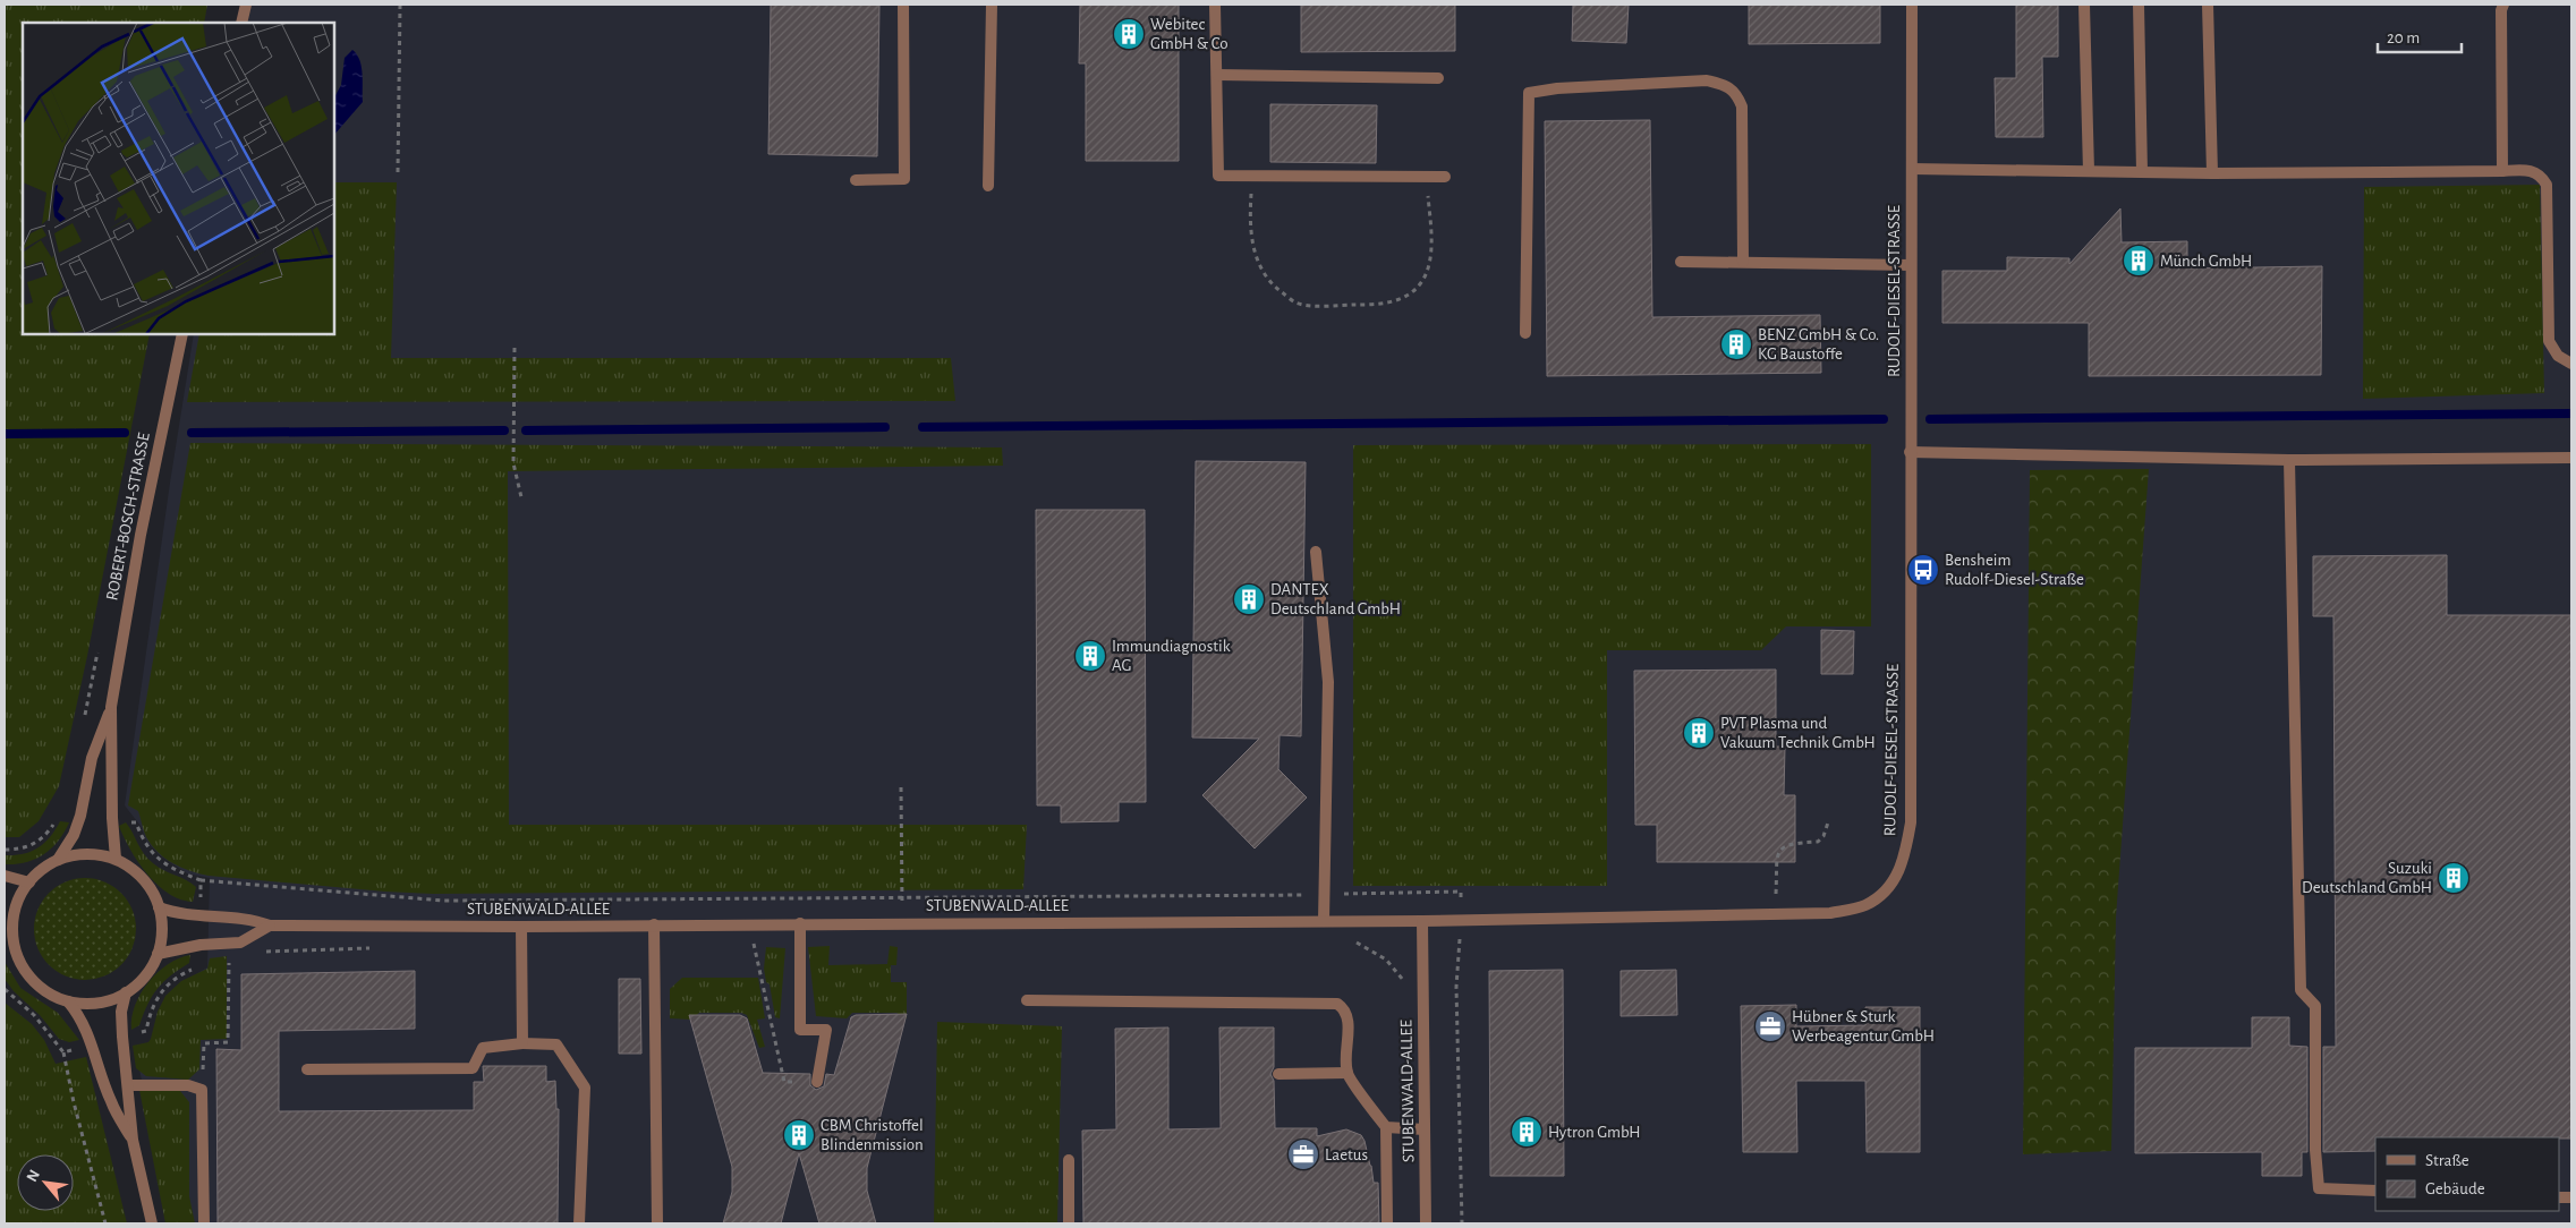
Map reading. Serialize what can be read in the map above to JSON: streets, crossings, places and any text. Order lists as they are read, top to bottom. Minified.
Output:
{"streets":{"street":["RUDOLF-DIESEL-STRASSE","ROBERT-BOSCH-STRASSE","STUBENWALD-ALLEE"]},"crossings":[["RUDOLF-DIESEL-STRASSE","STUBENWALD-ALLEE"],["ROBERT-BOSCH-STRASSE","STUBENWALD-ALLEE"]],"places":{"building":["Webitec GmbH & Co","Münch GmbH","BENZ GmbH & Co. KG Baustoffe","DANTEX Deutschland GmbH","Immundiagnostik AG","PVT Plasma und Vakuum Technik GmbH","Suzuki Deutschland GmbH","Hytron GmbH","CBM Christoffel Blindenmission"],"bus stop":["Bensheim Rudolf-Diesel-Straße"],"office":["Hübner & Sturk Werbeagentur GmbH","Laetus"]},"legend":["Straße","Gebäude"],"scale_bar":"20 m","north":"top left"}
